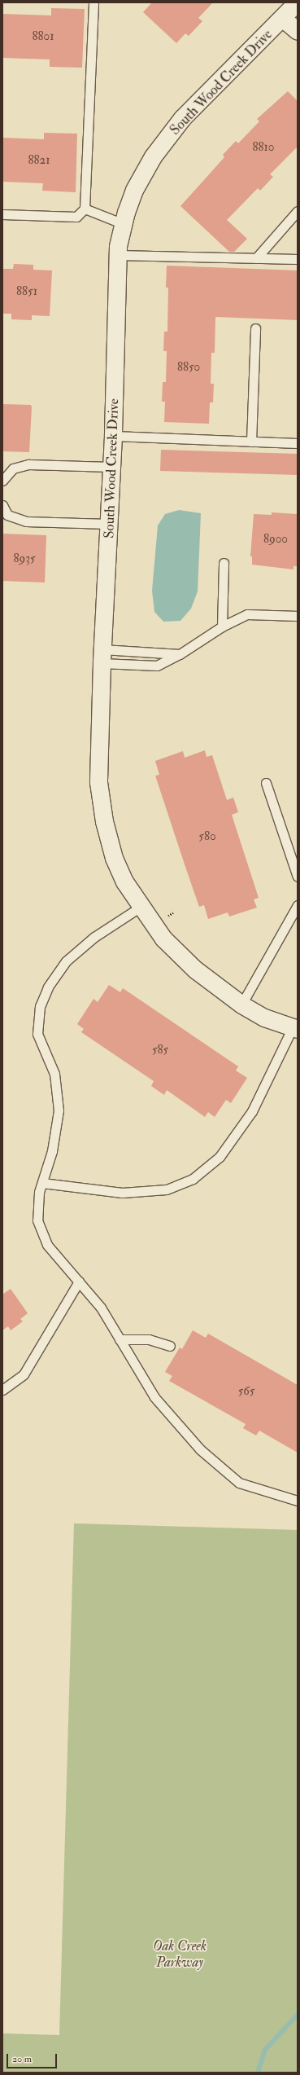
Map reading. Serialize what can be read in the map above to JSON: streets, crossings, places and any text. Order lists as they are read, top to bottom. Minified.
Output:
{"streets":{"street":["South Wood Creek Drive"]},"parks":["Oak Creek Parkway"],"house_numbers":["8801","8810","8821","8851","8850","8900","8935","580","585","565"],"scale_bar":"20 m"}
